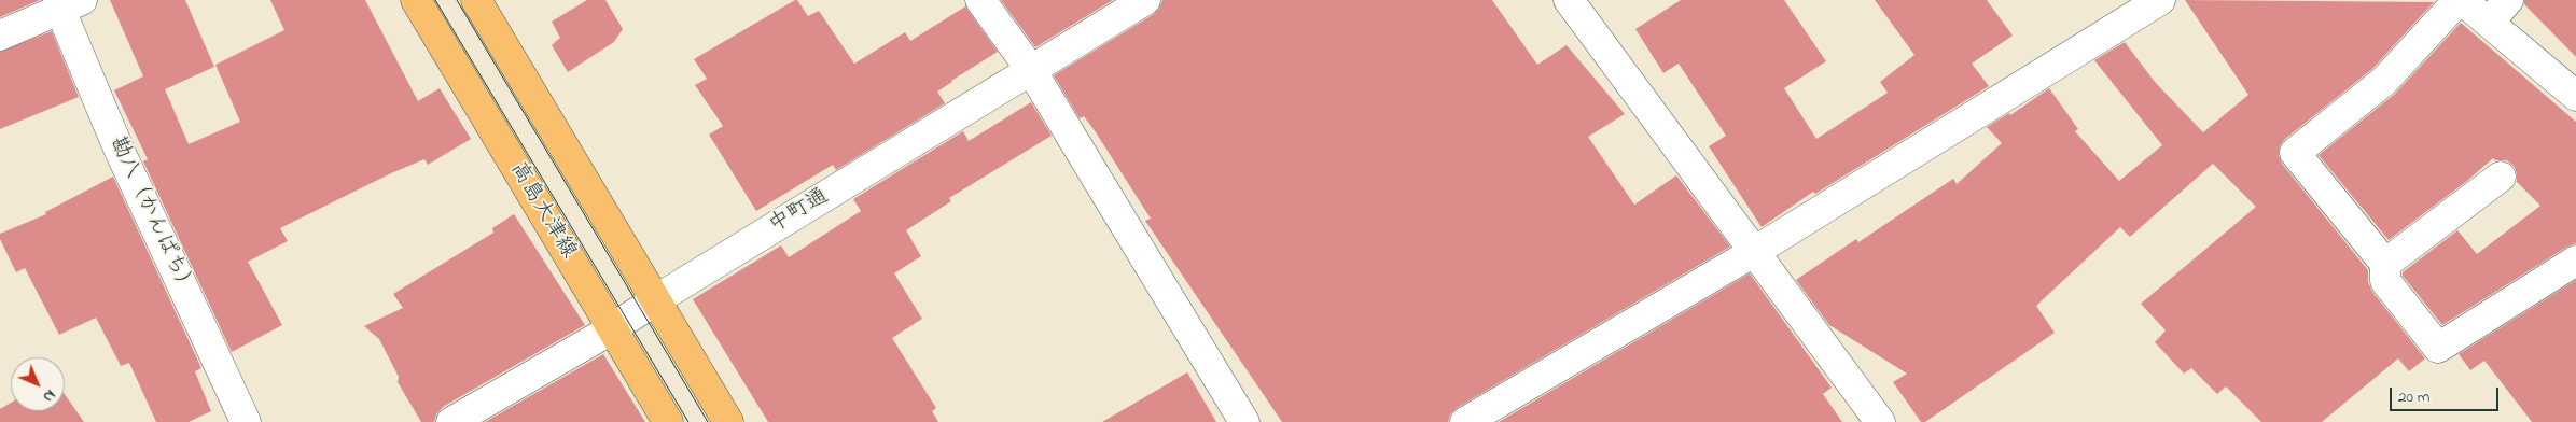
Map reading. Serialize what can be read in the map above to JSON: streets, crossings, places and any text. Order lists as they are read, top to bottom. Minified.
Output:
{"streets":{"main road":["高島大津線"],"street":["中町通","勘八（かんぱち）"]},"crossings":[["高島大津線","中町通"]],"scale_bar":"20 m","north":"bottom right"}
